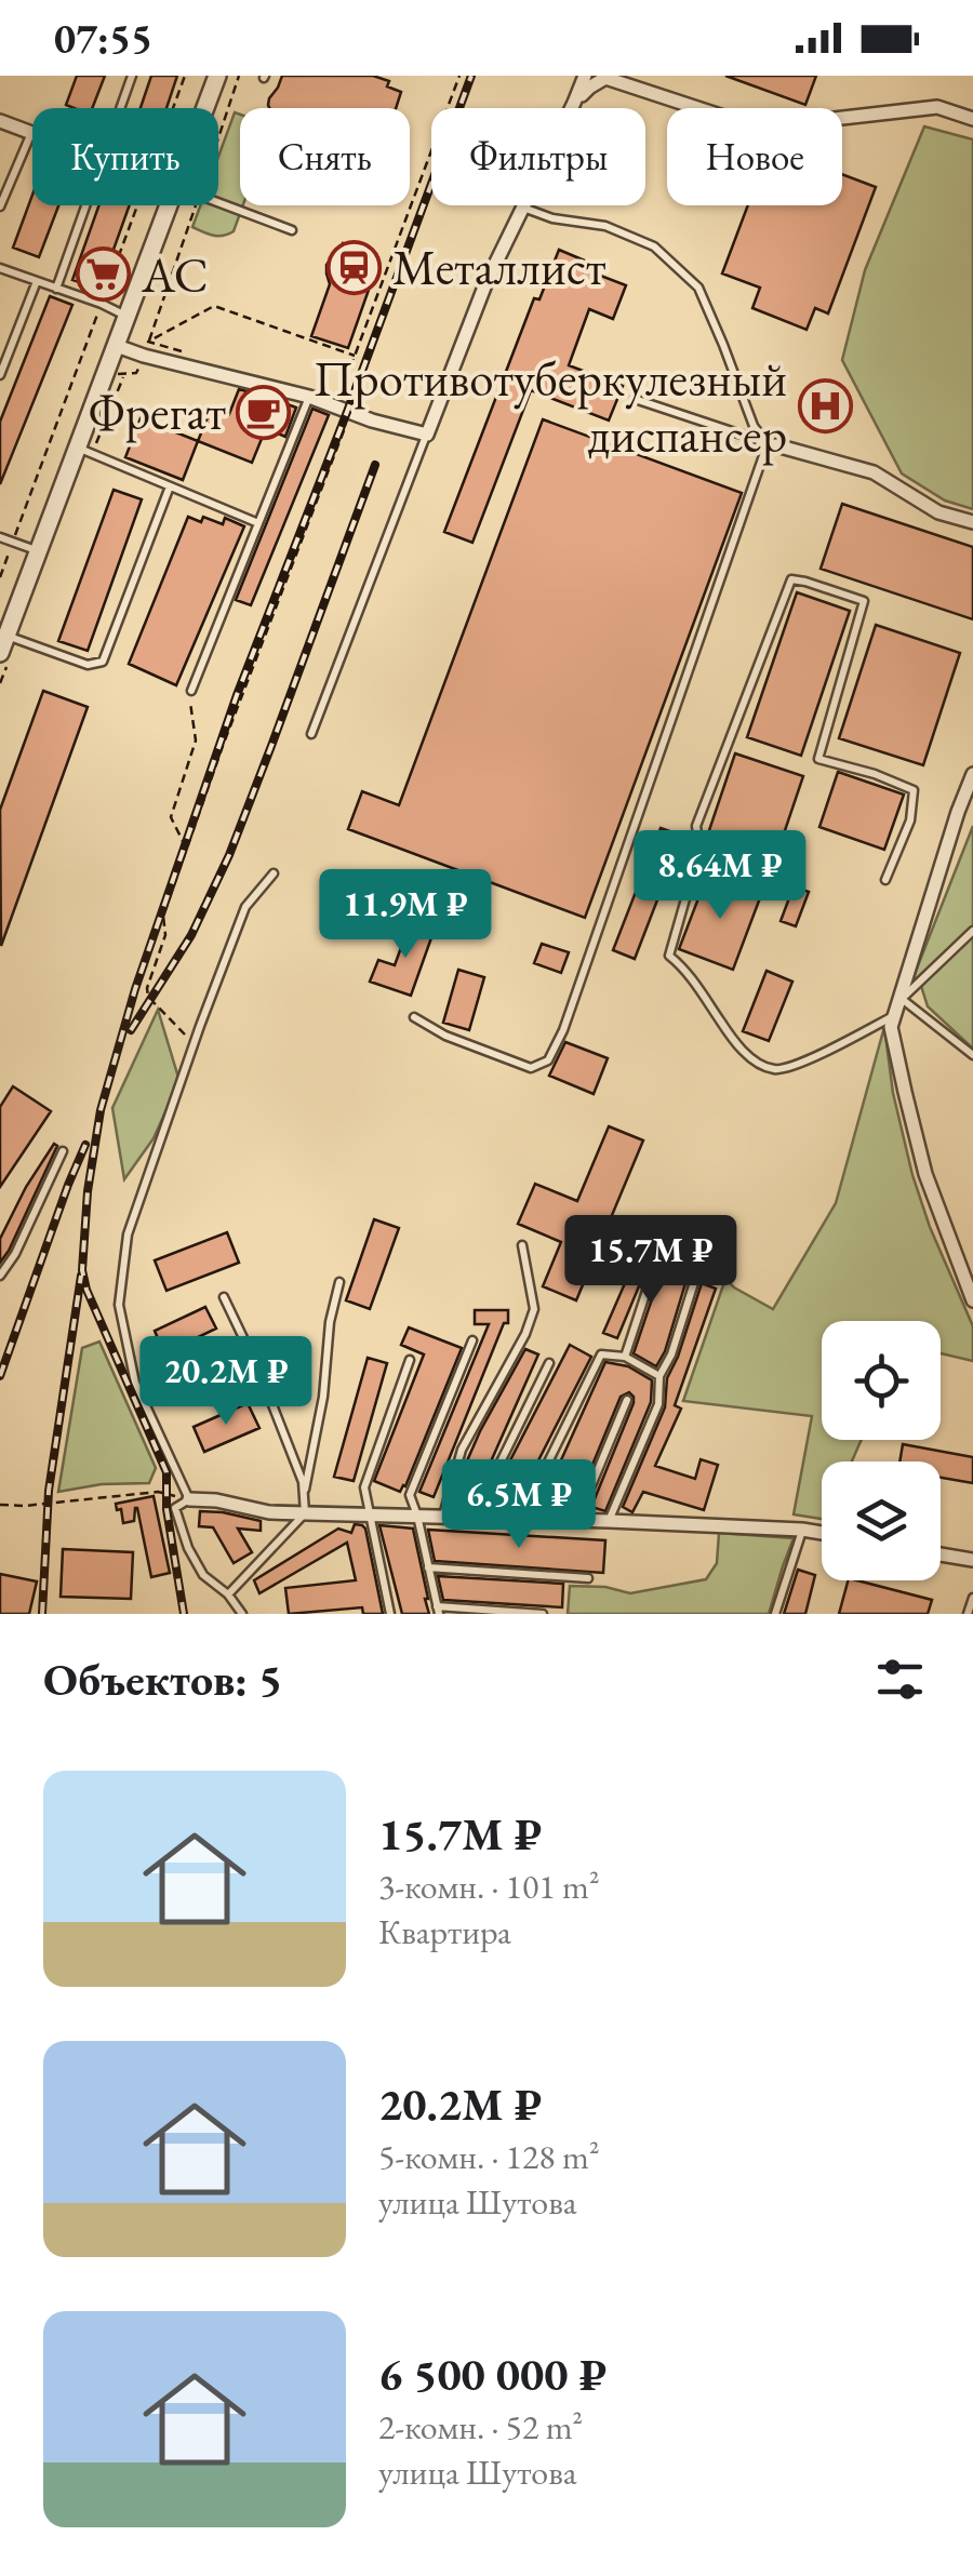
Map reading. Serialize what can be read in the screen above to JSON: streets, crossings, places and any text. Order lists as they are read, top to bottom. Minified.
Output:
{"places":{"station":["Металлист"],"supermarket":["АС"],"hospital":["Противотуберкулезный диспансер"],"cafe":["Фрегат"]},"page":{"status":"07:55","chip":["Купить","Снять","Фильтры","Новое"],"price":["8.64M ₽","11.9M ₽","15.7M ₽","20.2M ₽","6.5M ₽"],"heading":"Объектов: 5","list":[{"name":"15.7M ₽","note":"3-комн. · 101 m² · Квартира"},{"name":"20.2M ₽","note":"5-комн. · 128 m² · улица Шутова"},{"name":"6 500 000 ₽","note":"2-комн. · 52 m² · улица Шутова"}]}}
